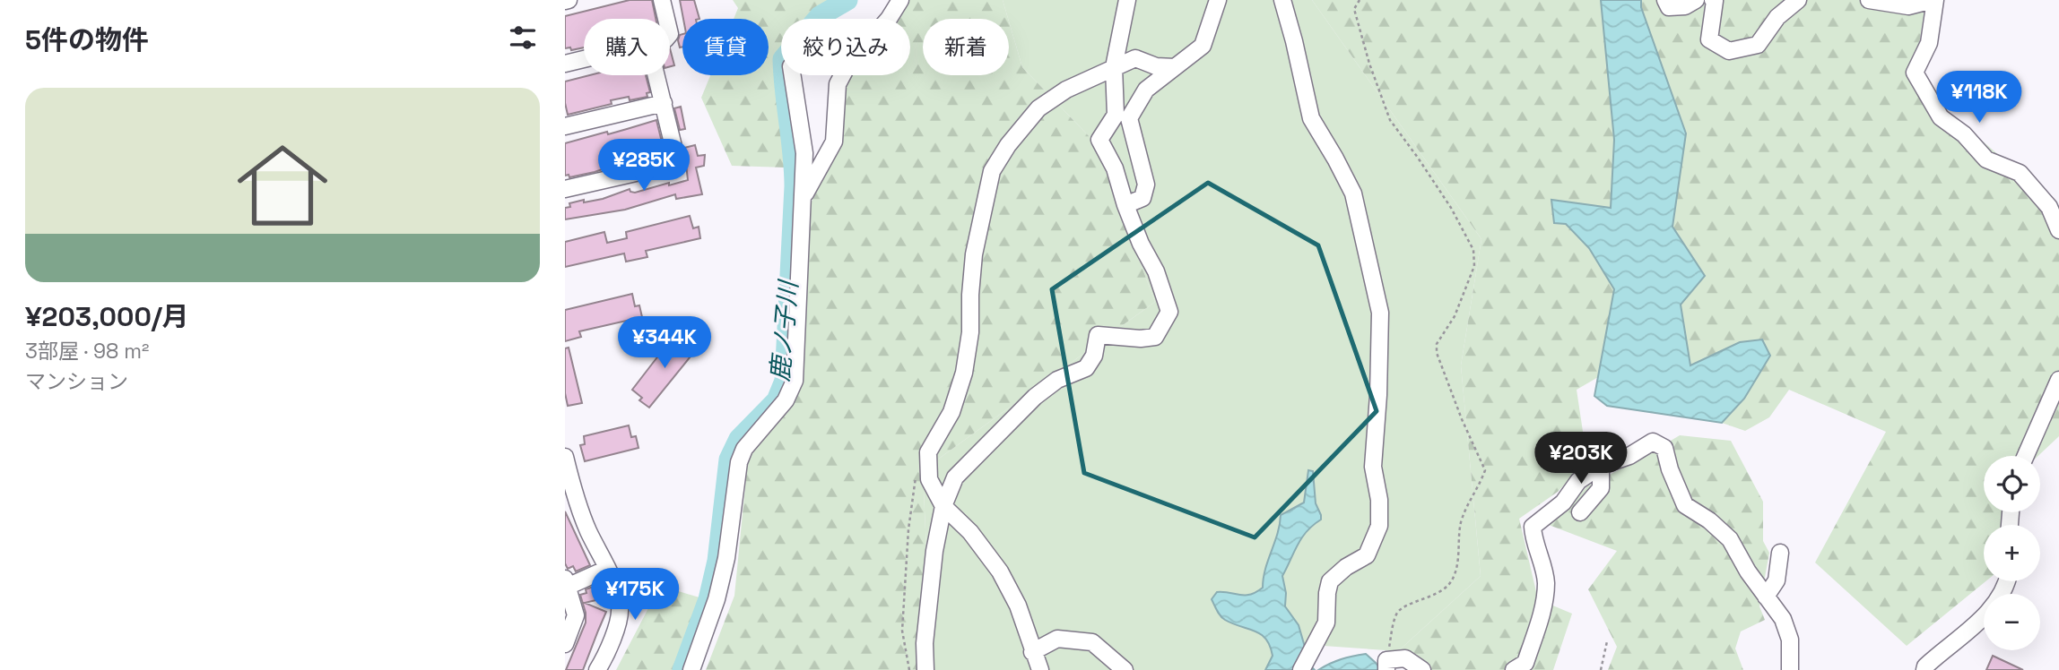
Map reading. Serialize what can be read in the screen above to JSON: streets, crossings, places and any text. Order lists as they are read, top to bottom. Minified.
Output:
{"water":["鹿ノ子川"],"page":{"heading":"5件の物件","chip":["購入","賃貸","絞り込み","新着"],"price":["¥118K","¥285K","¥344K","¥203K","¥175K"],"list":[{"name":"¥203,000/月","note":"3部屋 · 98 m² · マンション"}],"map_buttons":["+","−"]}}
